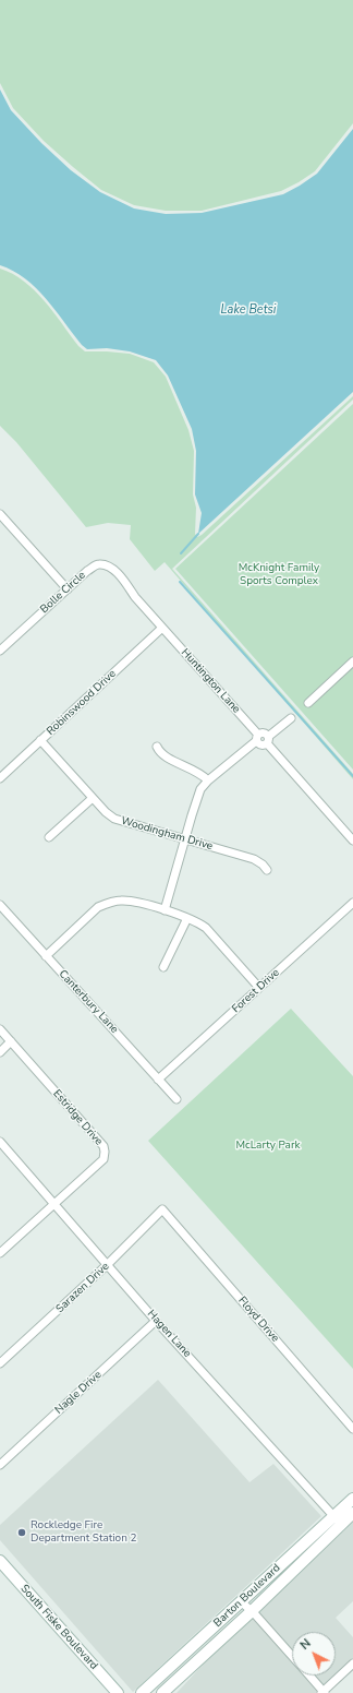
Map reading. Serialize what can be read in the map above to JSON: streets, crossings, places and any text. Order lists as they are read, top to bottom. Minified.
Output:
{"streets":{"main road":["Barton Boulevard","South Fiske Boulevard"],"street":["Bolle Circle","Huntington Lane","Robinswood Drive","Woodingham Drive","Forest Drive","Canterbury Lane","Estridge Drive","Sarazen Drive","Floyd Drive","Hagen Lane","Nagle Drive"]},"crossings":[["Bolle Circle","Huntington Lane"],["Bolle Circle","Robinswood Drive"],["Huntington Lane","Robinswood Drive"],["Robinswood Drive","Woodingham Drive"],["Forest Drive","Canterbury Lane"],["Estridge Drive","Hagen Lane"],["Sarazen Drive","Floyd Drive"],["Sarazen Drive","Hagen Lane"],["Hagen Lane","Nagle Drive"],["Hagen Lane","Barton Boulevard"]],"water":["Lake Betsi"],"parks":["McKnight Family Sports Complex","McLarty Park"],"places":["Rockledge Fire Department Station 2"],"north":"top left"}
